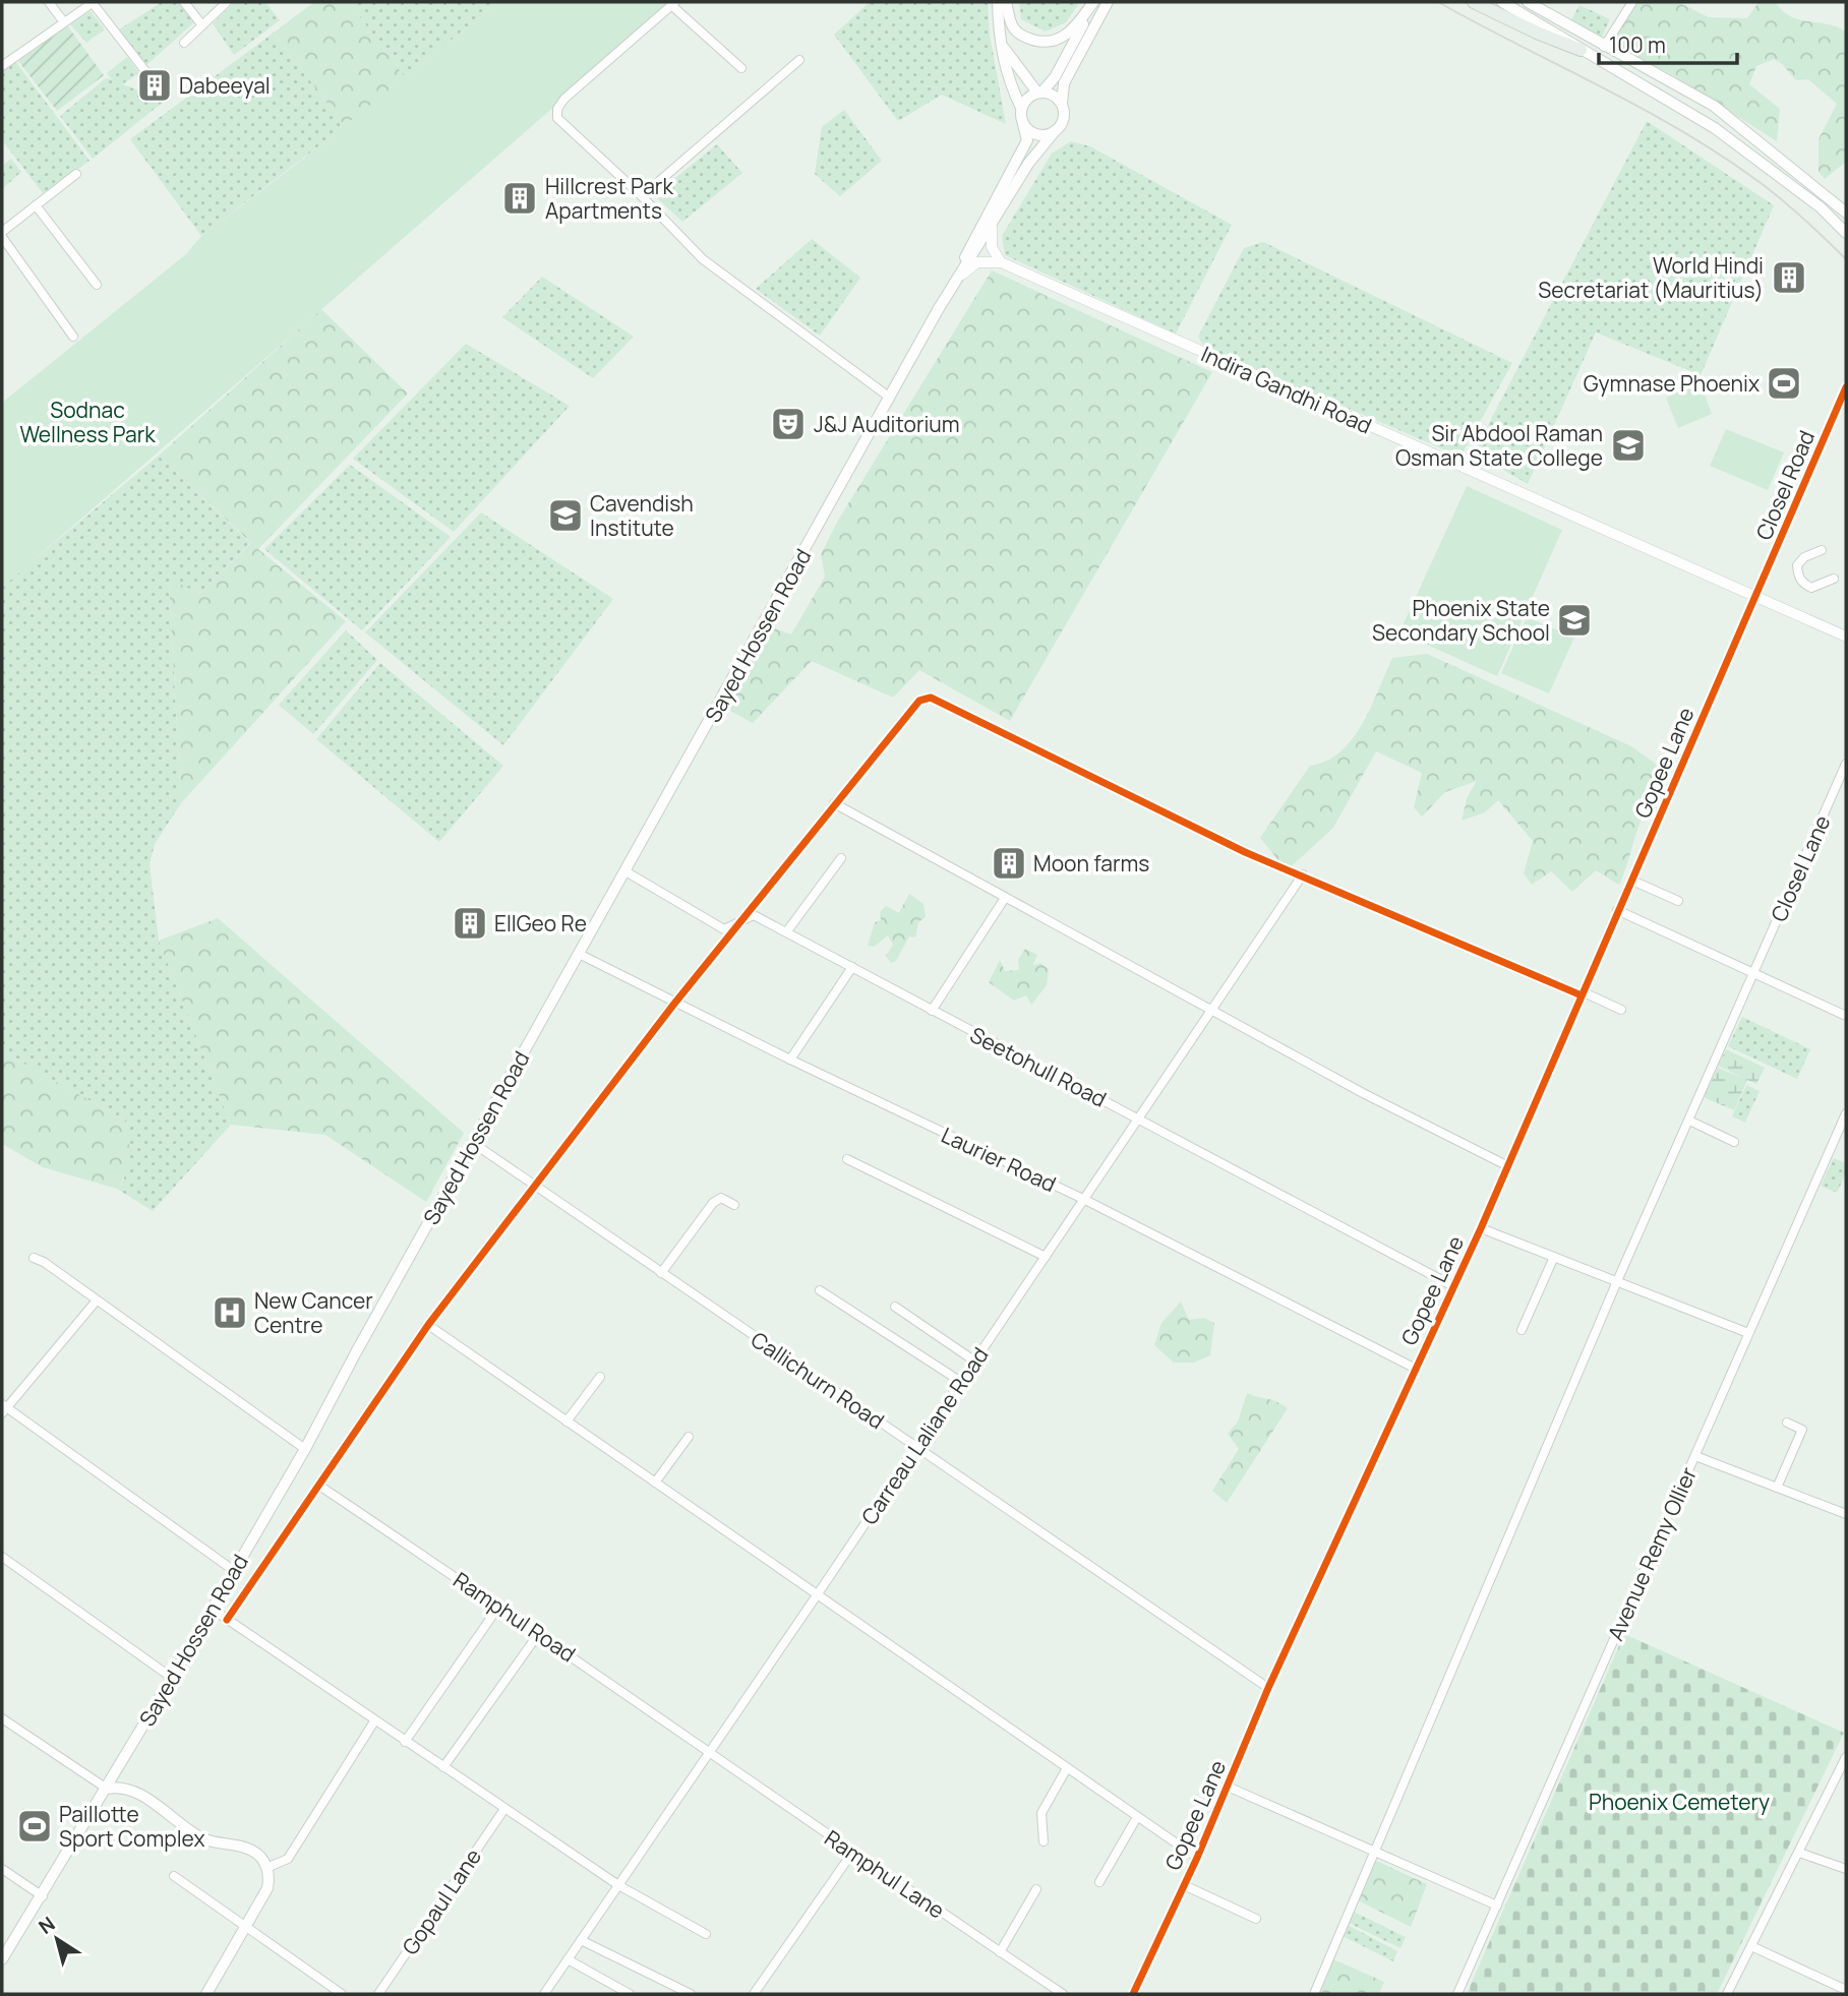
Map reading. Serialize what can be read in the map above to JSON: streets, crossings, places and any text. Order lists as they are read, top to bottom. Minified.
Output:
{"streets":{"main road":["Sayed Hossen Road"],"street":["Indira Gandhi Road","Closel Road","Gopee Lane","Closel Lane","Seetohull Road","Laurier Road","Callichurn Road","Carreau Laliane Road","Avenue Remy Ollier","Ramphul Road","Ramphul Lane","Gopaul Lane"]},"crossings":[["Indira Gandhi Road","Closel Road"],["Indira Gandhi Road","Gopee Lane"],["Closel Road","Gopee Lane"],["Sayed Hossen Road","Seetohull Road"],["Sayed Hossen Road","Laurier Road"],["Sayed Hossen Road","Callichurn Road"],["Gopee Lane","Seetohull Road"],["Gopee Lane","Laurier Road"],["Gopee Lane","Callichurn Road"],["Seetohull Road","Carreau Laliane Road"],["Laurier Road","Carreau Laliane Road"],["Callichurn Road","Carreau Laliane Road"],["Carreau Laliane Road","Ramphul Road"],["Carreau Laliane Road","Ramphul Lane"],["Ramphul Road","Ramphul Lane"]],"parks":["Sodnac Wellness Park","Phoenix Cemetery"],"places":{"building":["Dabeeyal","Hillcrest Park Apartments","World Hindi Secretariat (Mauritius)","Moon farms","EllGeo Re"],"sports":["Gymnase Phoenix","Paillotte Sport Complex"],"theatre":["J&J Auditorium"],"school or university":["Sir Abdool Raman Osman State College","Cavendish Institute","Phoenix State Secondary School"],"hospital":["New Cancer Centre"]},"scale_bar":"100 m","north":"top left"}
